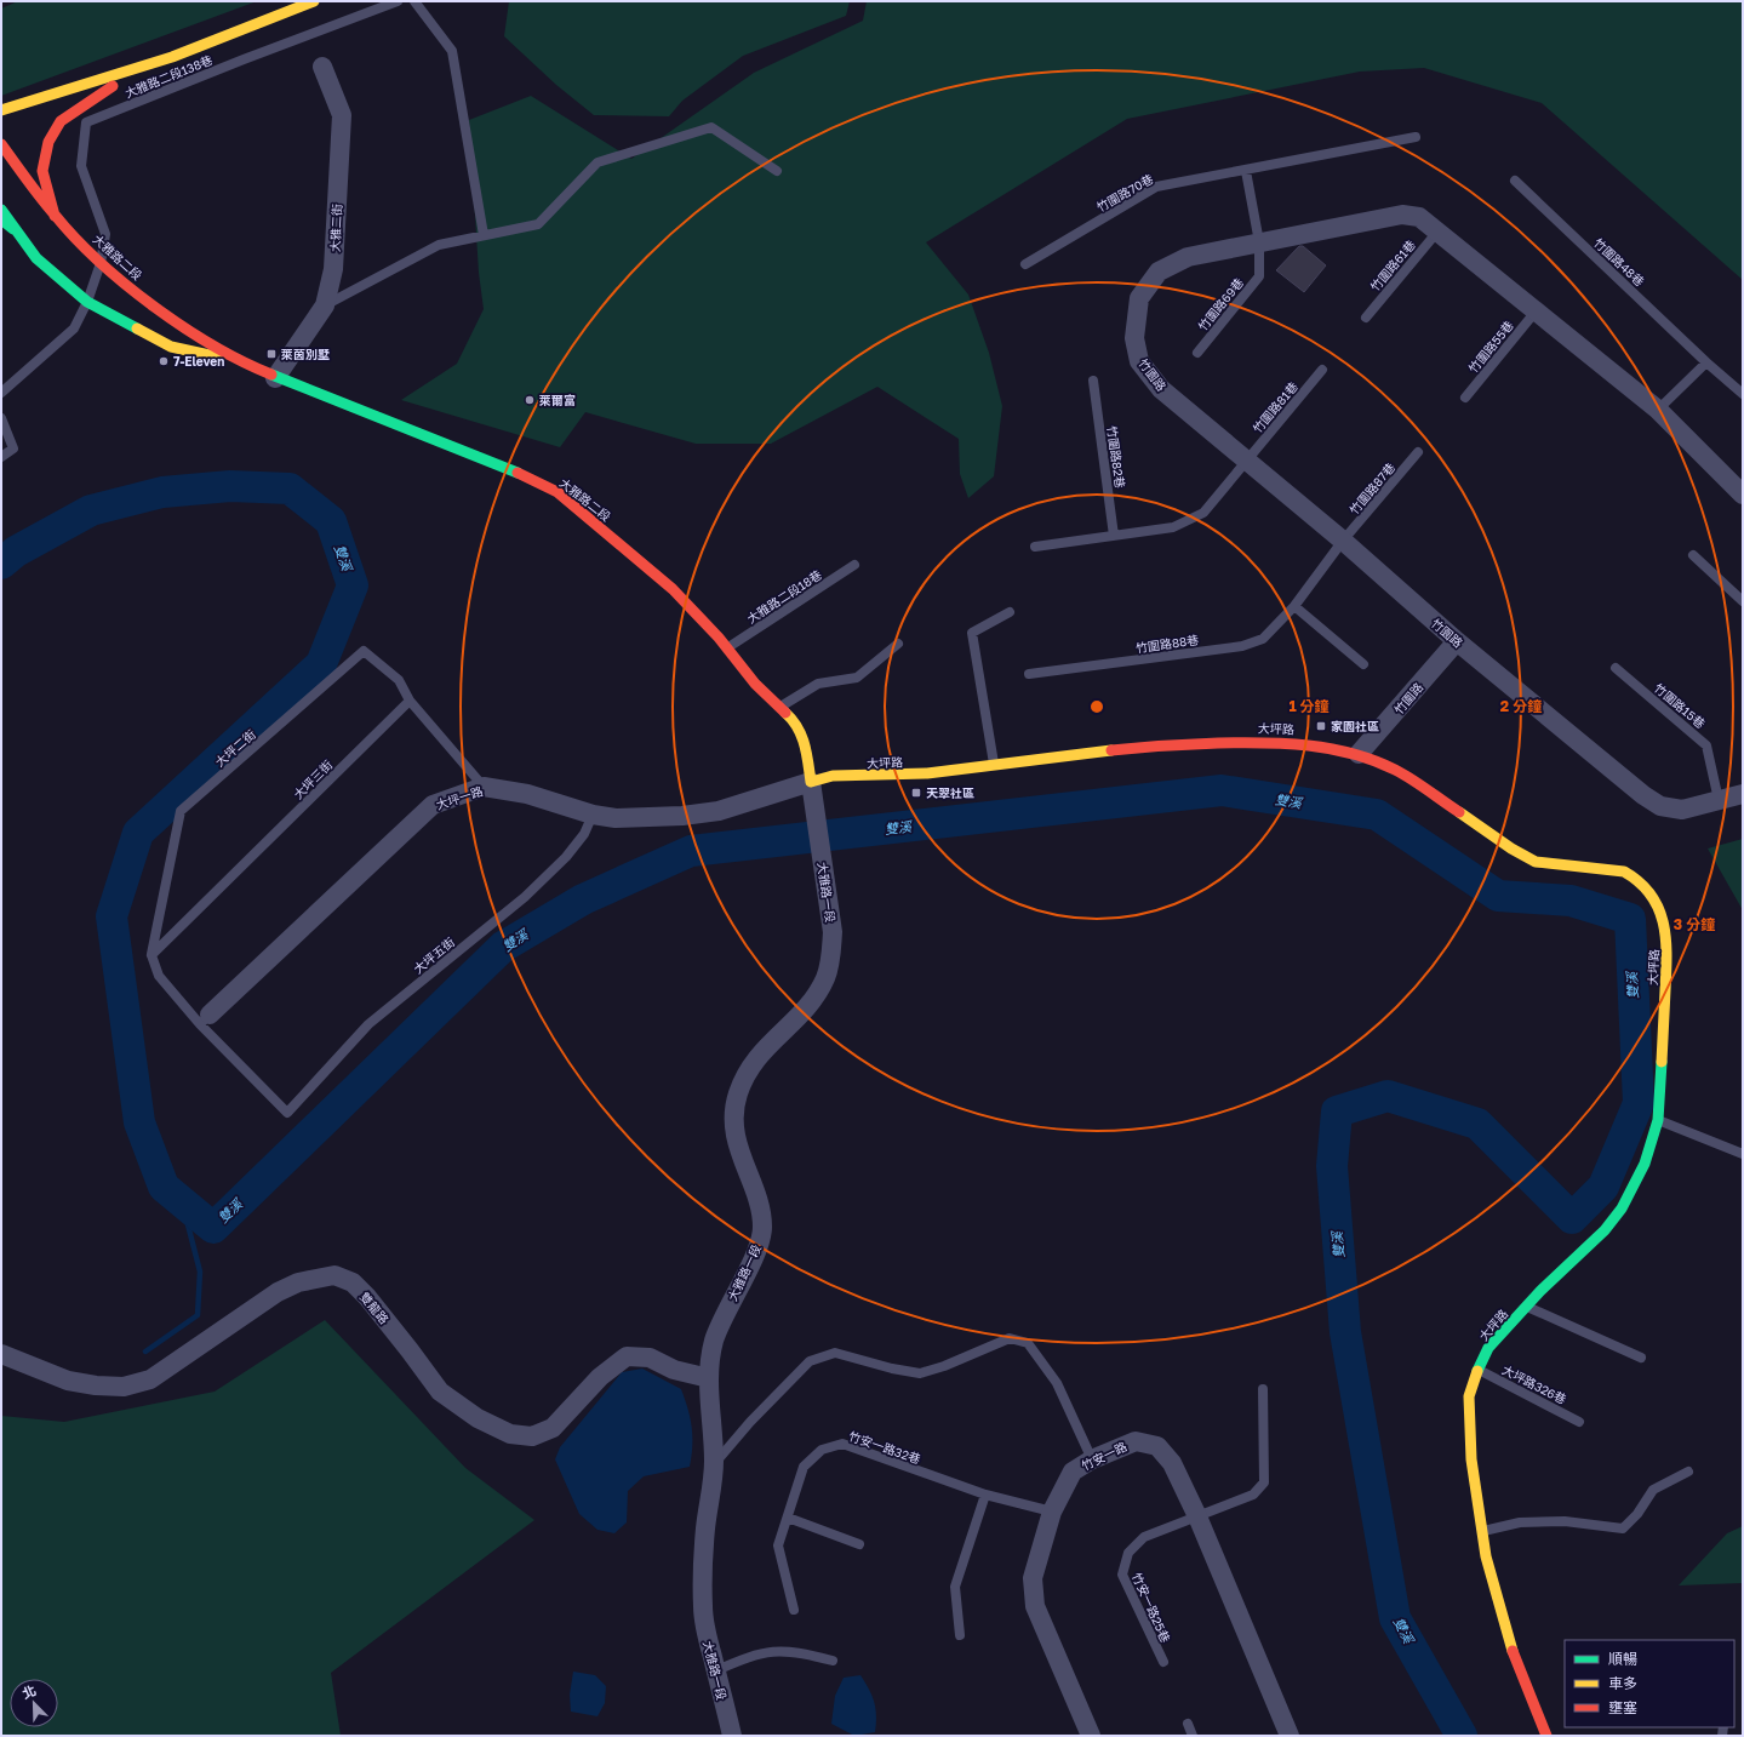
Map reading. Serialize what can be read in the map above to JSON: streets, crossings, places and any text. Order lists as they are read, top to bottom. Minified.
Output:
{"streets":{"main road":["大雅路二段","大坪路"],"street":["大雅二街","竹園路","竹圍路","大坪一路","大雅路一段","雙龍路","竹安一路"],"lane":["大雅路二段138巷","竹圍路70巷","竹圍路48巷","竹圍路61巷","竹圍路69巷","竹圍路55巷","竹圍路81巷","竹圍路82巷","竹圍路87巷","大雅路二段18巷","竹圍路88巷","竹圍路15巷","大坪二街","大坪三街","大坪五街","大坪路326巷","竹安一路32巷","竹安一路25巷"]},"crossings":[["大雅路二段138巷","大雅路二段"],["大雅二街","大雅路二段"],["大雅路二段","大雅路二段18巷"],["大雅路二段","大坪路"],["大雅路二段","大坪一路"],["大雅路二段","大雅路一段"],["竹圍路61巷","竹園路"],["竹圍路69巷","竹園路"],["竹圍路55巷","竹園路"],["竹園路","竹圍路81巷"],["竹園路","竹圍路87巷"],["竹園路","竹圍路88巷"],["竹園路","竹圍路"],["竹園路","竹圍路15巷"],["竹圍路87巷","竹圍路88巷"],["竹圍路","大坪路"],["大坪路","大坪一路"],["大坪路","大雅路一段"],["大坪路","大坪路326巷"],["大坪二街","大坪三街"],["大坪一路","大雅路一段"],["大坪一路","大坪五街"],["大雅路一段","雙龍路"],["竹安一路32巷","竹安一路"],["竹安一路","竹安一路25巷"]],"water":["雙溪"],"places":{"transit":["萊茵別墅","家園社區","天翠社區"],"other":["7-Eleven","萊爾富"]},"legend":["順暢","車多","壅塞"],"north":"top left","rings":["1 分鐘","2 分鐘","3 分鐘"]}
